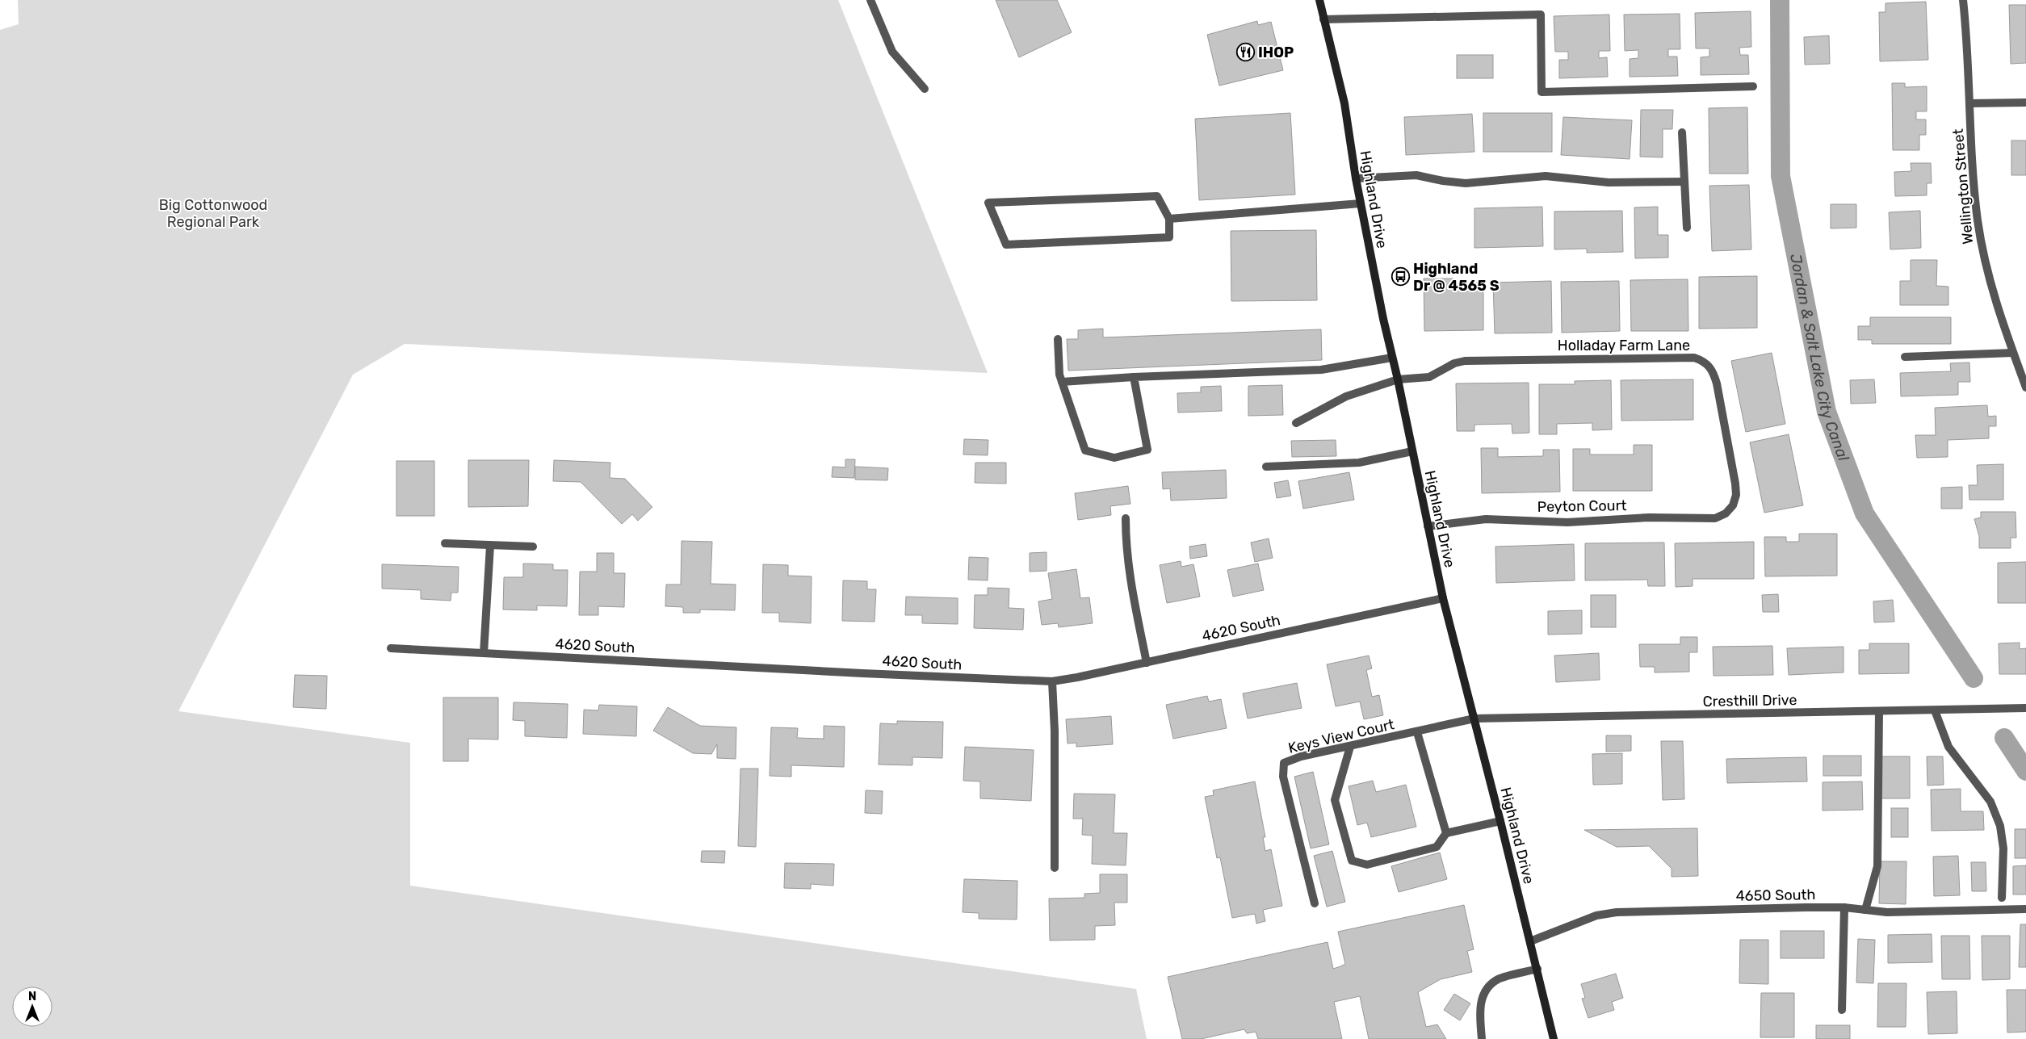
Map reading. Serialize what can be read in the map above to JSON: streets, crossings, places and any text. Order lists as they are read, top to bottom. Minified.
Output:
{"streets":{"main road":["Highland Drive"],"street":["Wellington Street","Holladay Farm Lane","Peyton Court","4620 South","Cresthill Drive","Keys View Court","4650 South"]},"crossings":[["Highland Drive","Holladay Farm Lane"],["Highland Drive","Peyton Court"],["Highland Drive","4620 South"],["Highland Drive","Cresthill Drive"],["Highland Drive","Keys View Court"],["Highland Drive","4650 South"],["Holladay Farm Lane","Peyton Court"],["Cresthill Drive","Keys View Court"]],"water":["Jordan & Salt Lake City Canal"],"parks":["Big Cottonwood Regional Park"],"places":{"restaurant":["IHOP"],"bus stop":["Highland Dr @ 4565 S"]},"north":"top"}
